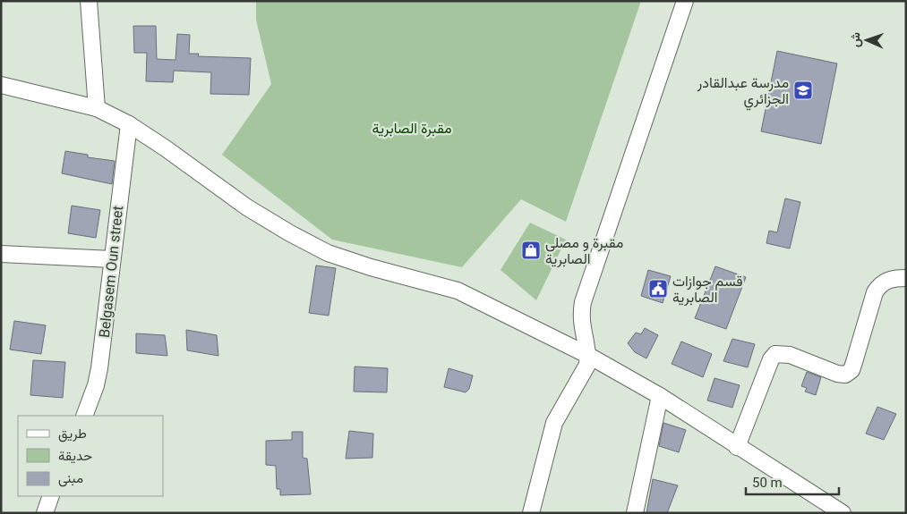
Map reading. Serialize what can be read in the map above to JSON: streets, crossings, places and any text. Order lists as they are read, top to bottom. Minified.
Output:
{"streets":{"street":["Belgasem Oun street"]},"parks":["مقبرة الصابرية"],"places":{"school or university":["مدرسة عبدالقادر الجزائري"],"shop":["مقبرة و مصلى الصابرية"],"public building":["قسم جوازات الصابرية"]},"legend":["طريق","حديقة","مبنى"],"scale_bar":"50 m","north":"left"}
